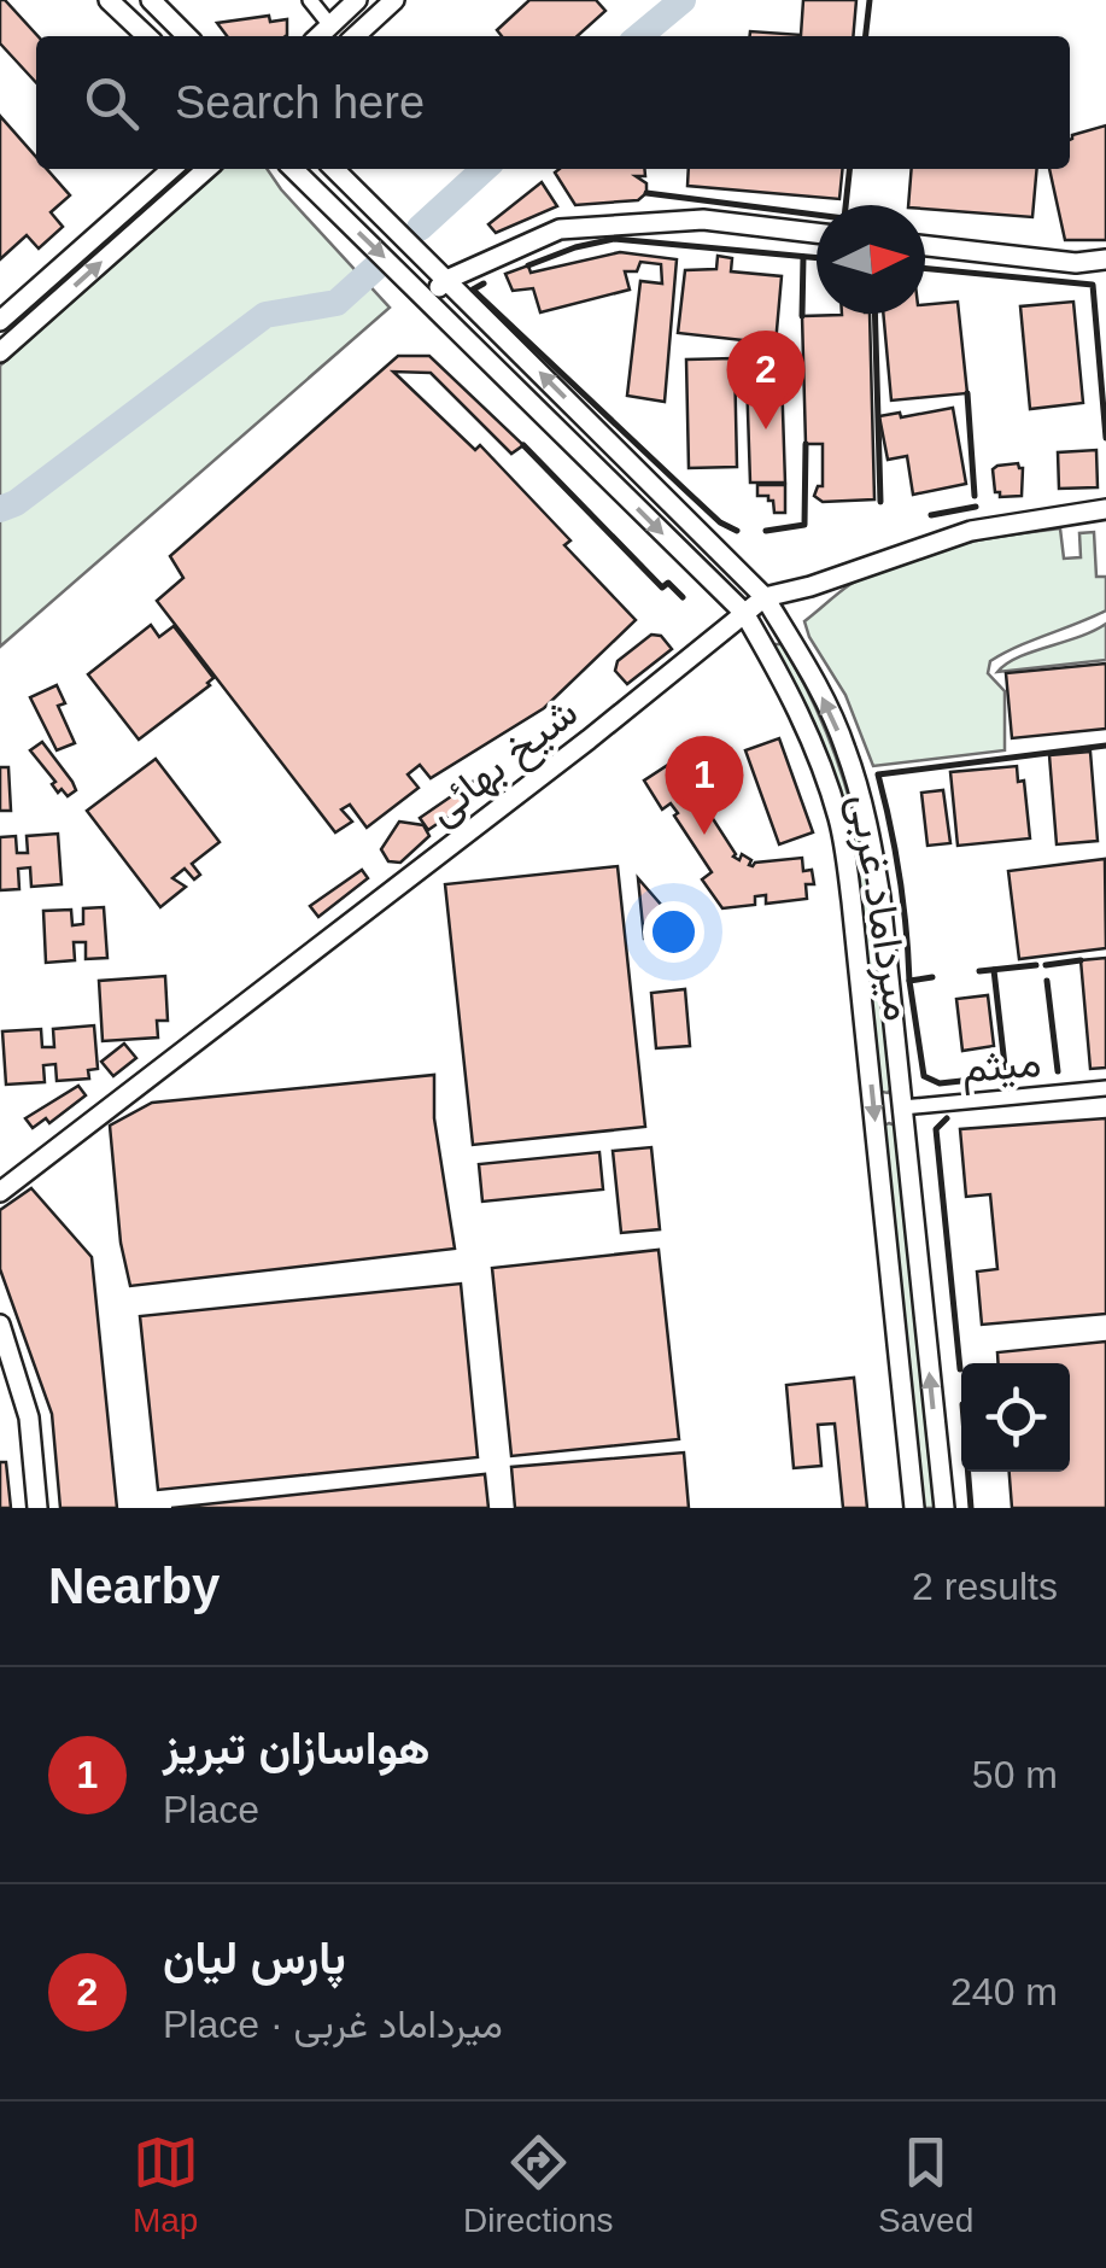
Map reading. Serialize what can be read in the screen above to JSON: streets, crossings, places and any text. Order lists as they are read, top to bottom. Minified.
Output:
{"streets":{"street":["شیخ بهائی","میرداماد غربی","میثم"]},"crossings":[["شیخ بهائی","میرداماد غربی"],["میرداماد غربی","میثم"]],"north":"right","page":{"search":"Search here","pins":["2","1"],"heading":["Nearby","2 results"],"list":[{"mark":"1","name":"هواسازان تبریز","note":"Place","value":"50 m"},{"mark":"2","name":"پارس لیان","note":"Place · میرداماد غربی","value":"240 m"}],"nav":["Map","Directions","Saved"]}}
